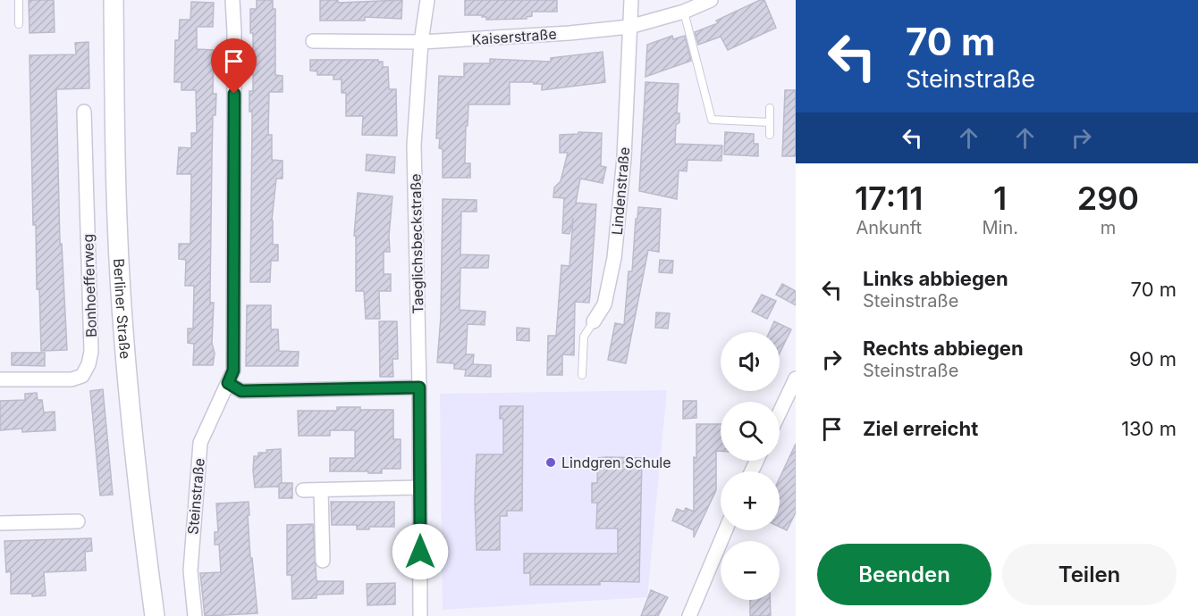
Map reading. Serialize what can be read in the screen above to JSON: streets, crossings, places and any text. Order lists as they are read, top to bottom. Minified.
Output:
{"streets":{"main road":["Berliner Straße"],"street":["Kaiserstraße","Lindenstraße","Taeglichsbeckstraße","Bonhoefferweg","Steinstraße"]},"crossings":[["Kaiserstraße","Lindenstraße"],["Kaiserstraße","Taeglichsbeckstraße"]],"places":["Lindgren Schule"],"page":{"turn":["70 m","Steinstraße"],"eta":["17:11","Ankunft","1","Min.","290","m"],"list":[{"name":"Links abbiegen","note":"Steinstraße","value":"70 m"},{"name":"Rechts abbiegen","note":"Steinstraße","value":"90 m"},{"name":"Ziel erreicht","value":"130 m"}],"map_buttons":["+","−"],"buttons":["Beenden","Teilen"]}}
